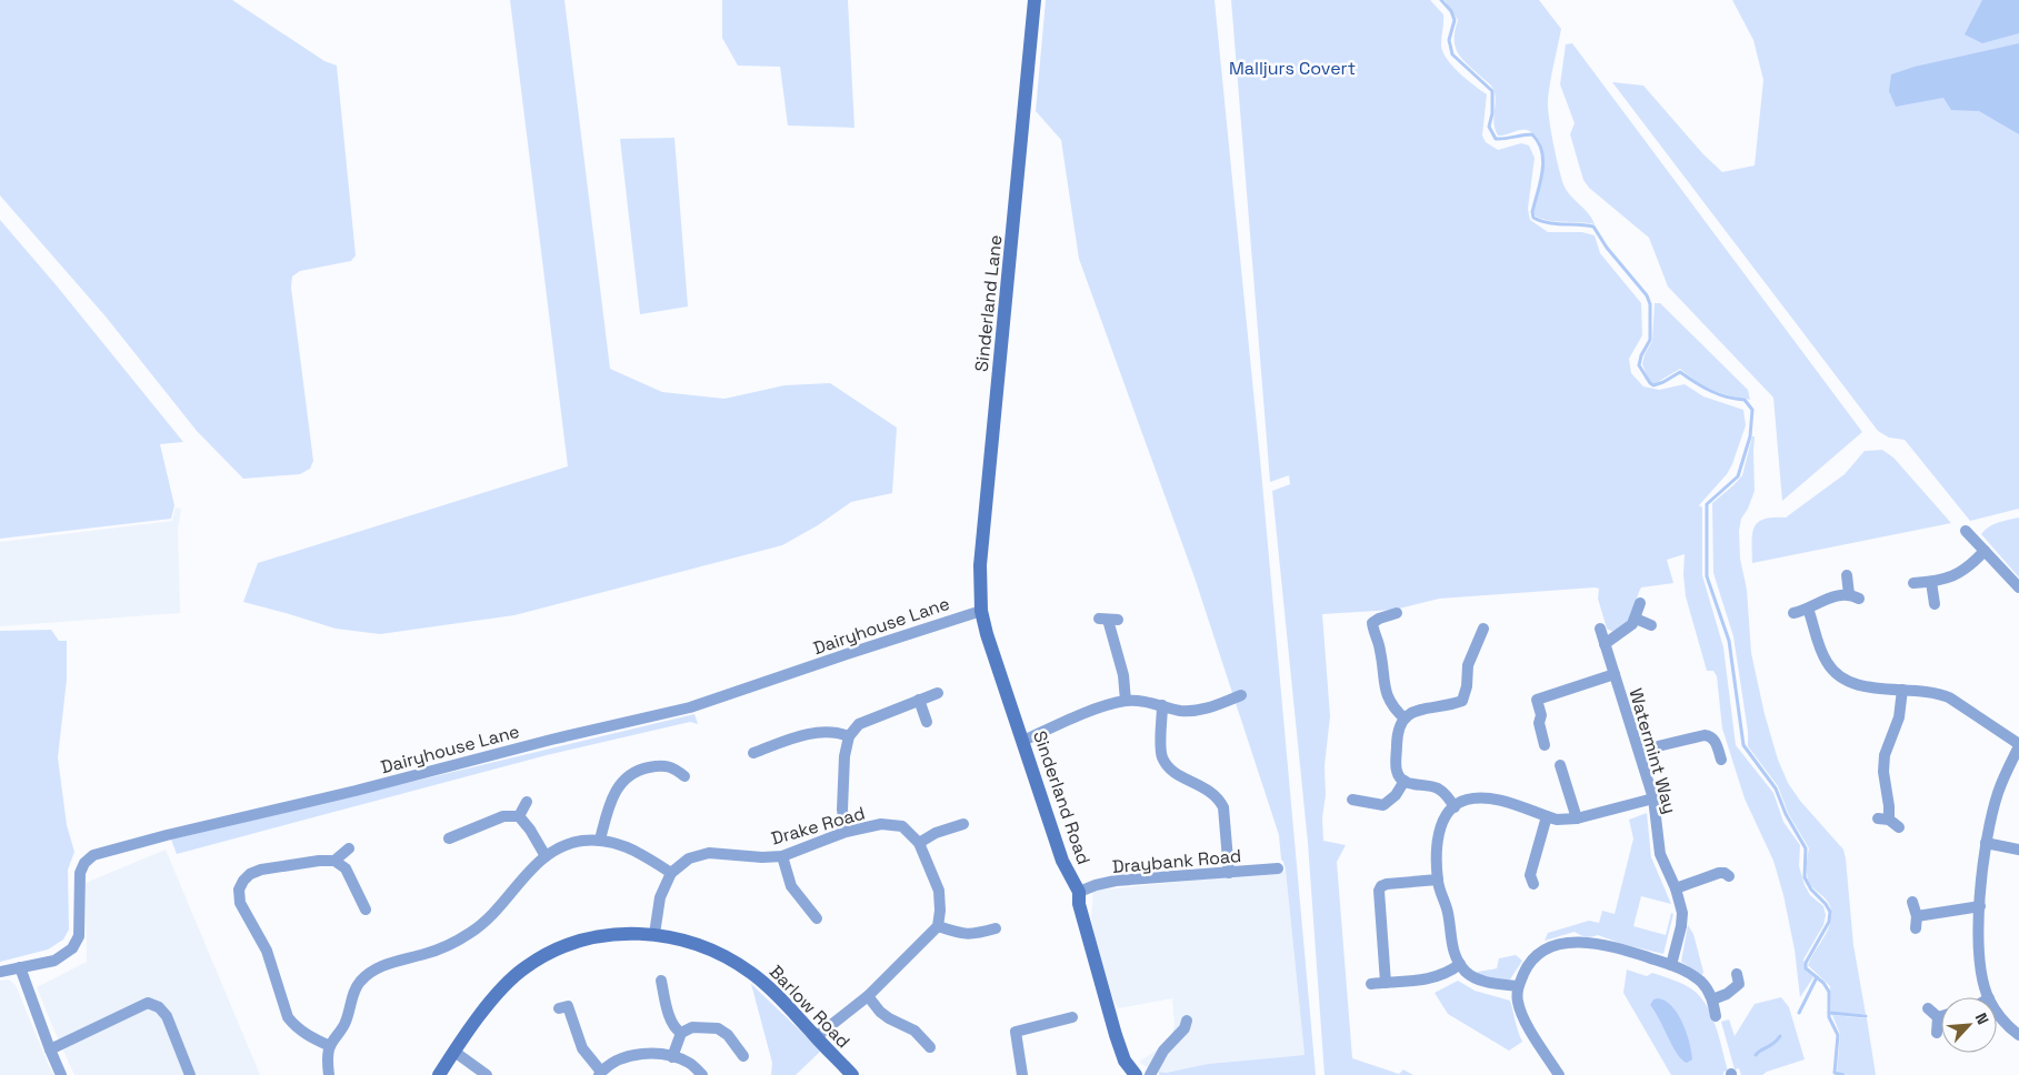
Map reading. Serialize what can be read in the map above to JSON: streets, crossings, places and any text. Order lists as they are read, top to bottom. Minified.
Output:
{"streets":{"street":["Sinderland Lane","Dairyhouse Lane","Watermint Way","Sinderland Road","Drake Road","Draybank Road","Barlow Road"]},"crossings":[["Sinderland Lane","Dairyhouse Lane"],["Sinderland Lane","Sinderland Road"],["Dairyhouse Lane","Sinderland Road"],["Sinderland Road","Draybank Road"]],"parks":["Malljurs Covert"],"north":"top right"}
